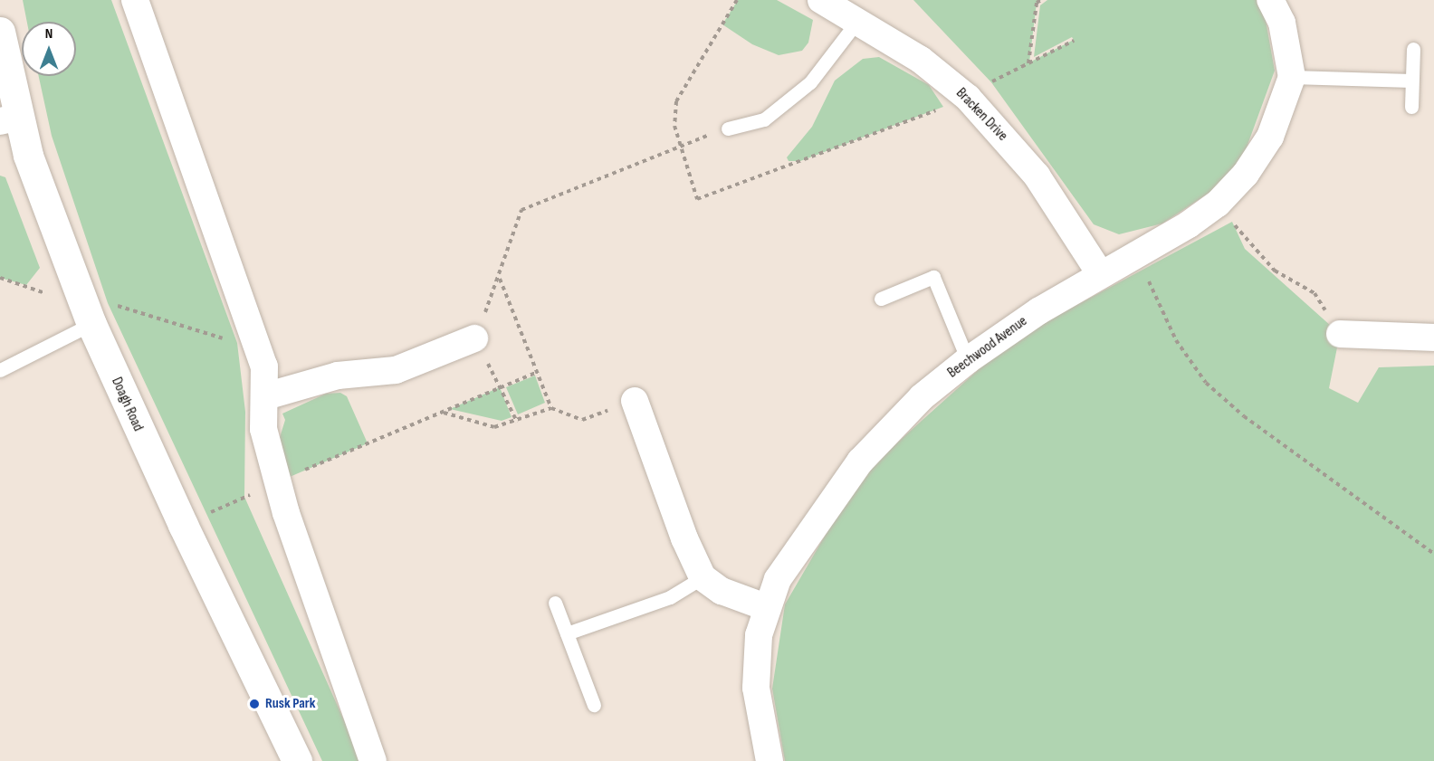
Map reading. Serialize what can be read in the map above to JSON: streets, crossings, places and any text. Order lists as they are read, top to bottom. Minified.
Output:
{"streets":{"main road":["Doagh Road"],"street":["Bracken Drive","Beechwood Avenue"]},"crossings":[["Bracken Drive","Beechwood Avenue"]],"places":["Rusk Park"],"north":"top"}
